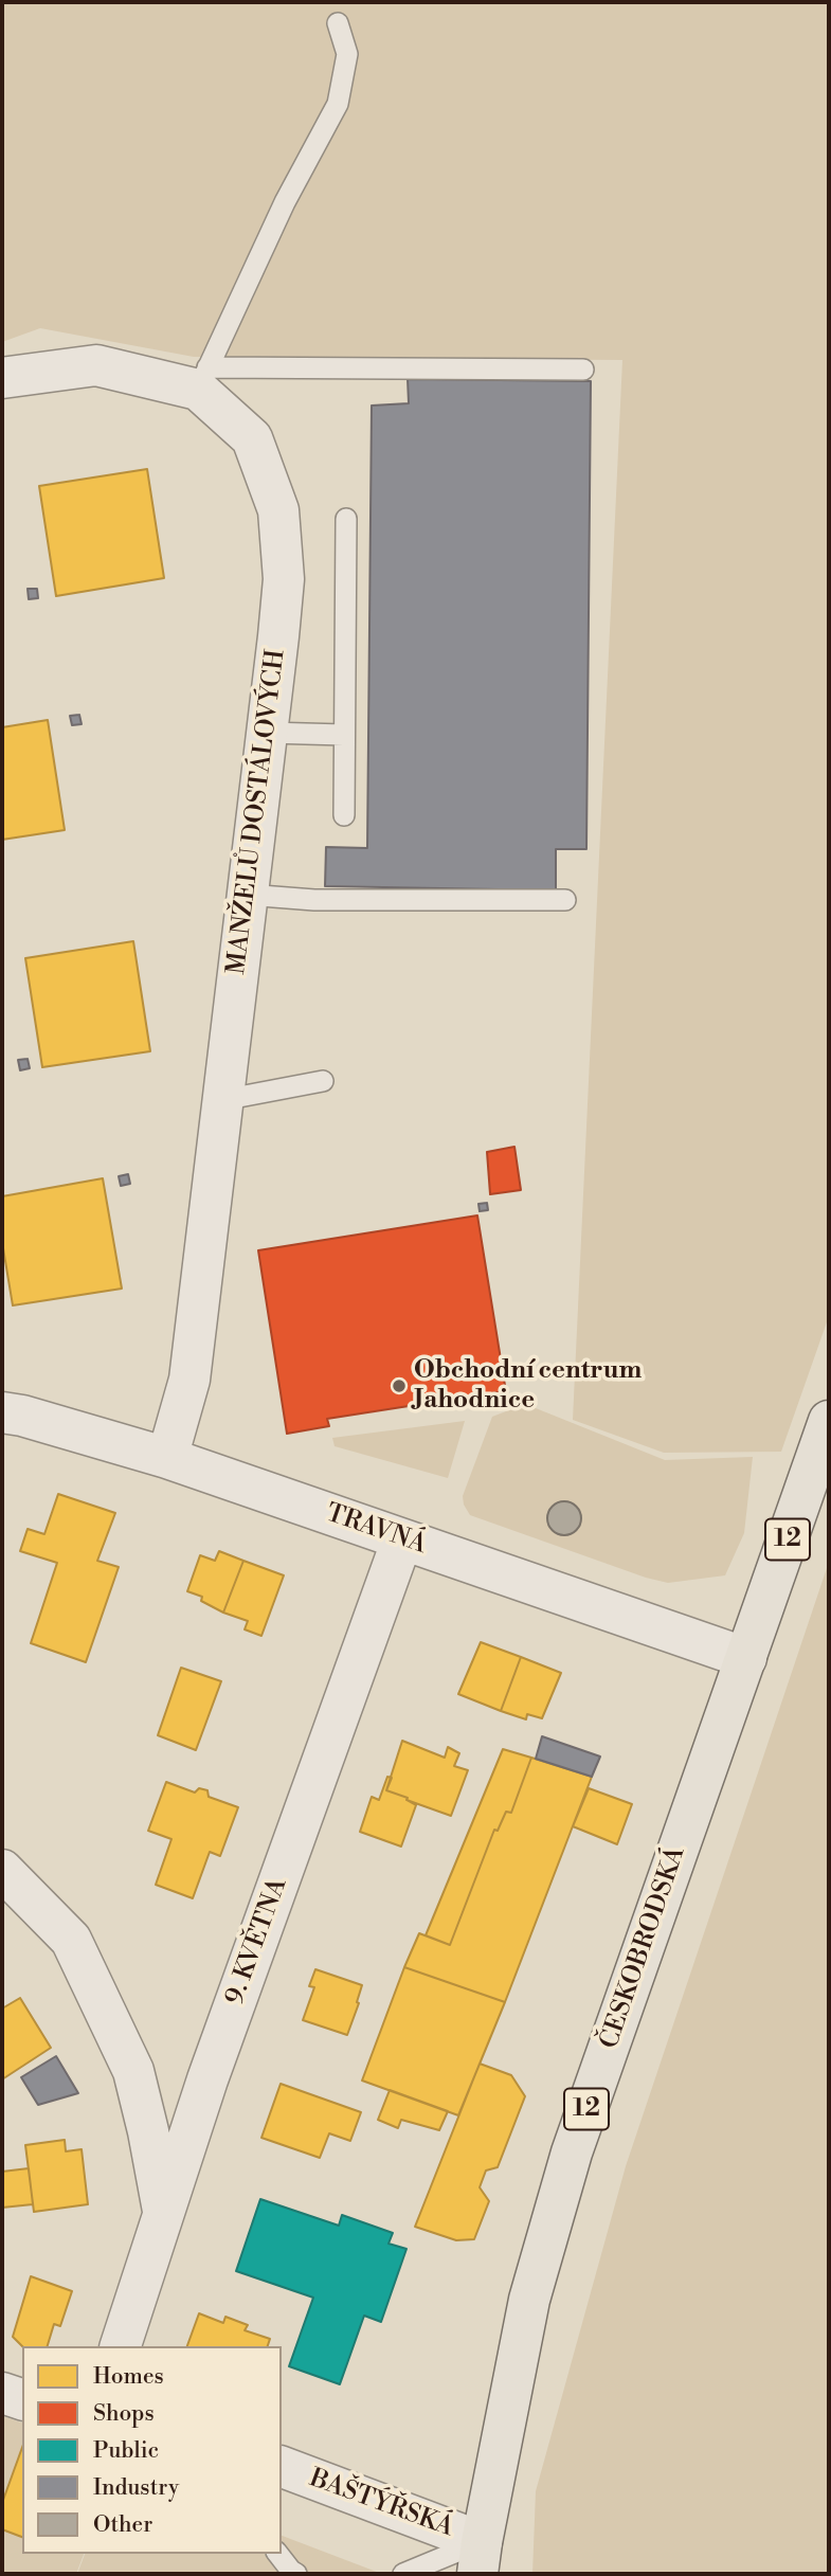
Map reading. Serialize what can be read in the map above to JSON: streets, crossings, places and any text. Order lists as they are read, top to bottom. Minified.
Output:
{"streets":{"main road":["12","ČESKOBRODSKÁ"],"street":["MANŽELŮ DOSTÁLOVÝCH","TRAVNÁ","9. KVĚTNA","BAŠTÝŘSKÁ"]},"crossings":[["MANŽELŮ DOSTÁLOVÝCH","TRAVNÁ"],["TRAVNÁ","9. KVĚTNA"],["TRAVNÁ","ČESKOBRODSKÁ"],["ČESKOBRODSKÁ","BAŠTÝŘSKÁ"]],"places":["Obchodní centrum Jahodnice"],"legend":["Homes","Shops","Public","Industry","Other"]}
